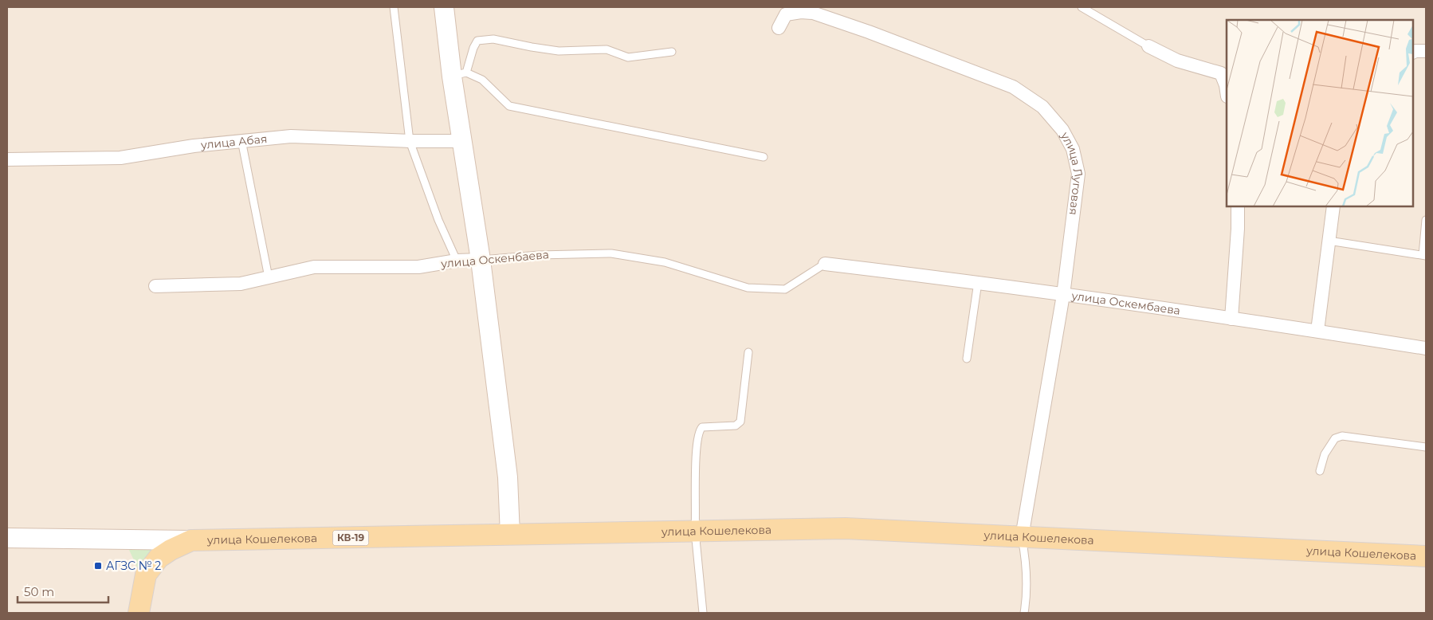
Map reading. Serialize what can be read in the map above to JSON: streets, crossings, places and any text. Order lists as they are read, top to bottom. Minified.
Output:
{"streets":{"main road":["улица Кошелекова","КВ-19"],"street":["улица Абая","улица Луговая","улица Оскенбаева","улица Оскембаева"]},"crossings":[["улица Луговая","улица Оскембаева"],["улица Луговая","улица Кошелекова"],["улица Оскенбаева","улица Оскембаева"]],"places":{"transit":["АГЗС № 2"]},"scale_bar":"50 m"}
